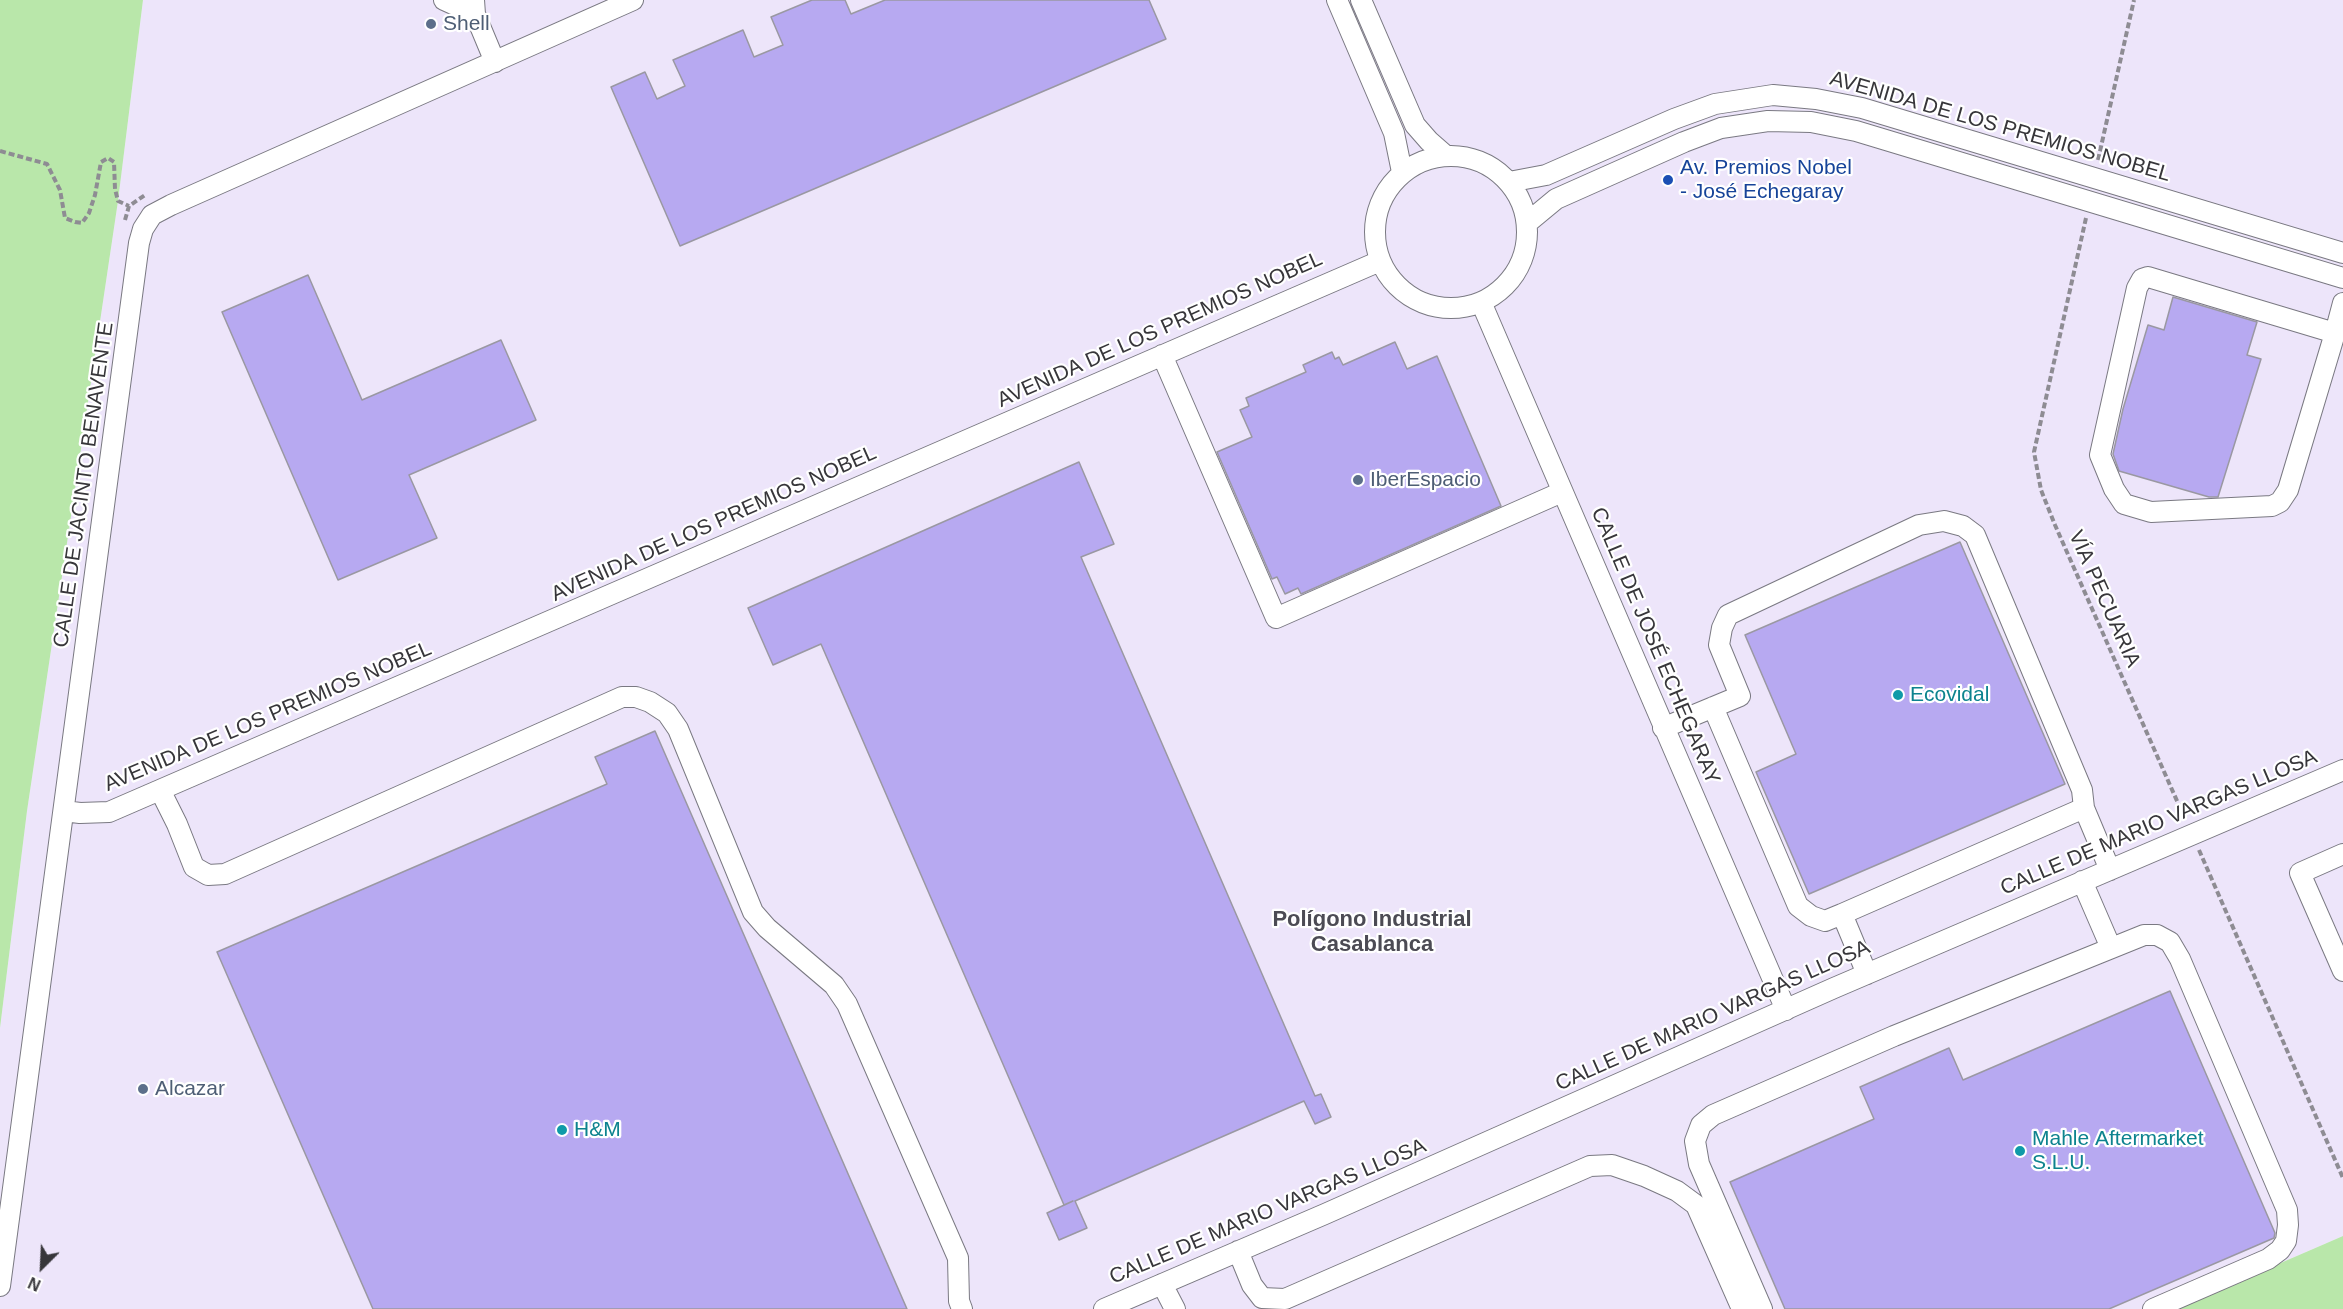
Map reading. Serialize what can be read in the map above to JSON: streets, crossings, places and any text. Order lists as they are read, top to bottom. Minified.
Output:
{"streets":{"street":["AVENIDA DE LOS PREMIOS NOBEL","CALLE DE JACINTO BENAVENTE","CALLE DE JOSÉ ECHEGARAY","CALLE DE MARIO VARGAS LLOSA"],"path":["VÍA PECUARIA"]},"crossings":[["AVENIDA DE LOS PREMIOS NOBEL","CALLE DE JACINTO BENAVENTE"],["AVENIDA DE LOS PREMIOS NOBEL","VÍA PECUARIA"],["AVENIDA DE LOS PREMIOS NOBEL","CALLE DE JOSÉ ECHEGARAY"],["VÍA PECUARIA","CALLE DE MARIO VARGAS LLOSA"],["CALLE DE JOSÉ ECHEGARAY","CALLE DE MARIO VARGAS LLOSA"]],"districts":["Polígono Industrial Casablanca"],"places":["Shell","Av. Premios Nobel - José Echegaray","IberEspacio","Ecovidal","Alcazar","H&M","Mahle Aftermarket S.L.U."],"north":"bottom left"}
